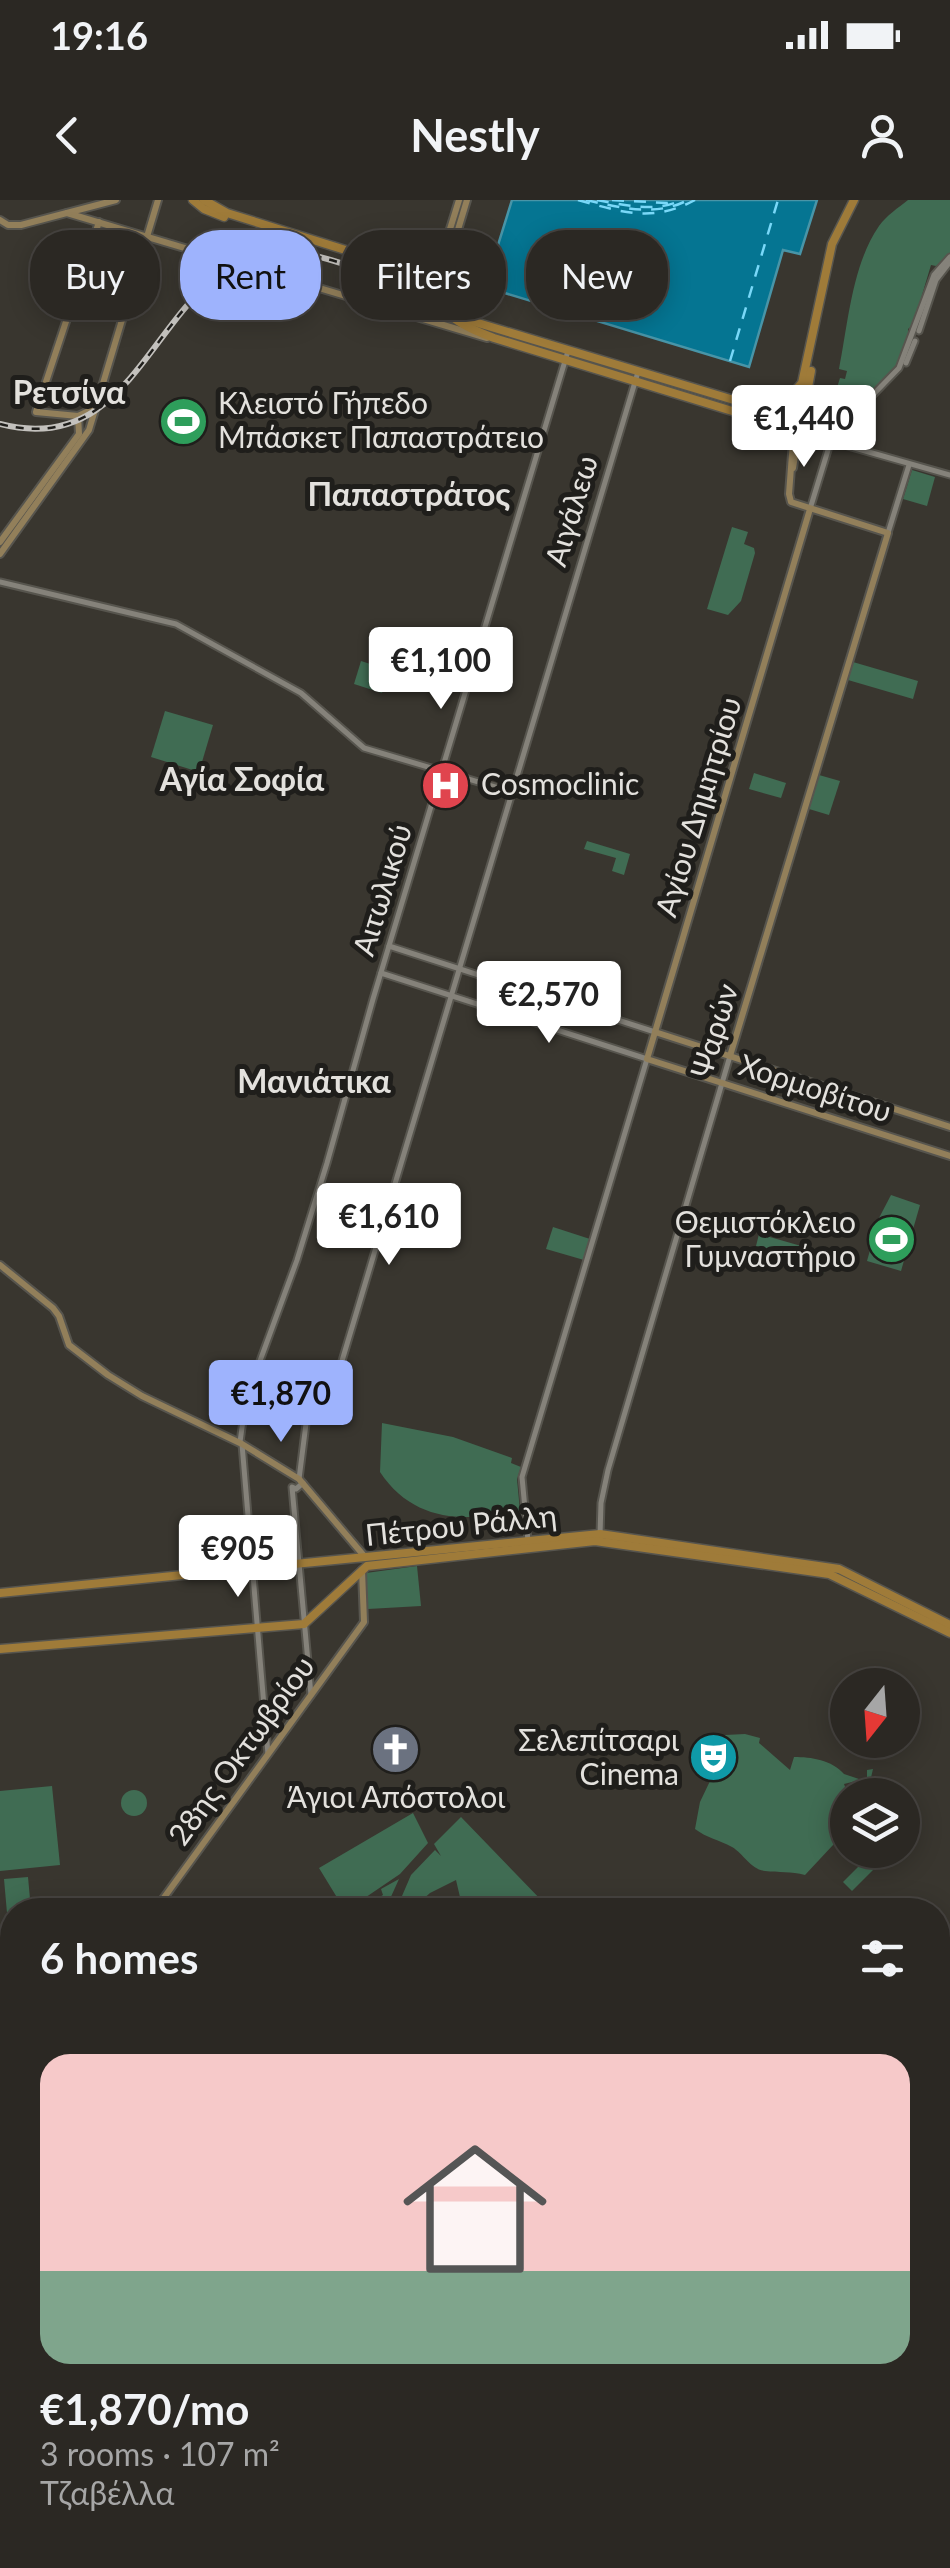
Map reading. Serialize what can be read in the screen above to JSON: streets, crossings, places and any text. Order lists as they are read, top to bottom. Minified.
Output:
{"streets":{"main road":["Αγίου Δημητρίου","Ψαρών","Χορμοβίτου","Πέτρου Ράλλη","28ης Οκτωβρίου"],"street":["Αιγάλεω","Αιτωλικού"]},"crossings":[["Αιγάλεω","Χορμοβίτου"],["Αγίου Δημητρίου","Χορμοβίτου"],["Αγίου Δημητρίου","Πέτρου Ράλλη"],["Αιτωλικού","Χορμοβίτου"],["Αιτωλικού","Πέτρου Ράλλη"],["Αιτωλικού","28ης Οκτωβρίου"],["Ψαρών","Χορμοβίτου"],["Ψαρών","Πέτρου Ράλλη"],["Πέτρου Ράλλη","28ης Οκτωβρίου"]],"districts":["Ρετσίνα","Παπαστράτος","Αγία Σοφία","Μανιάτικα"],"places":{"sports":["Κλειστό Γήπεδο Μπάσκετ Παπαστράτειο","Θεμιστόκλειο Γυμναστήριο"],"hospital":["Cosmoclinic"],"church":["Άγιοι Απόστολοι"],"theatre":["Σελεπίτσαρι Cinema"]},"north":"bottom","page":{"status":"19:16","header":"Nestly","chip":["Buy","Rent","Filters","New"],"price":["€1,440","€1,100","€2,570","€1,610","€1,870","€905"],"heading":"6 homes","list":[{"name":"€1,870/mo","note":"3 rooms · 107 m² · Τζαβέλλα"}]}}
